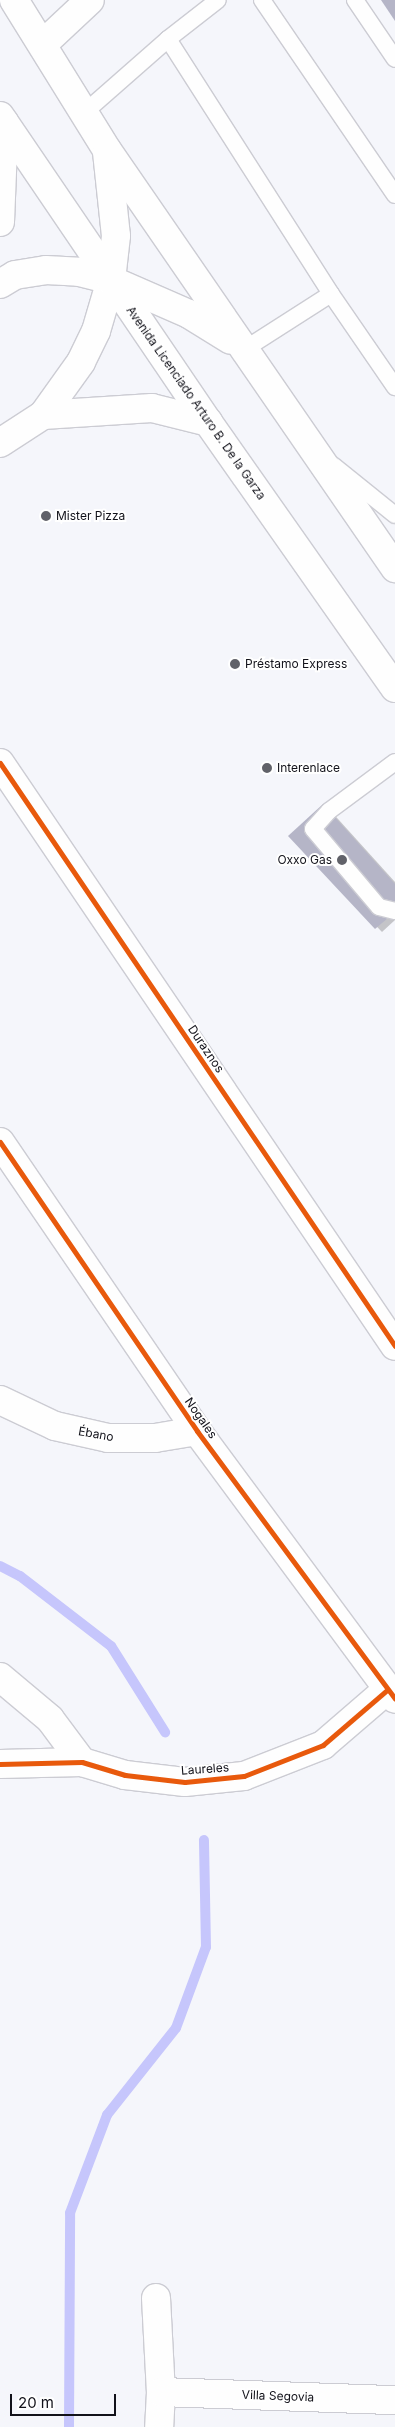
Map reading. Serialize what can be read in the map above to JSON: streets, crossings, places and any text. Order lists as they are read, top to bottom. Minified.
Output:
{"streets":{"street":["Avenida Licenciado Arturo B. De la Garza","Duraznos","Nogales","Ébano","Laureles","Villa Segovia"]},"crossings":[["Nogales","Ébano"],["Nogales","Laureles"]],"places":["Mister Pizza","Préstamo Express","Interenlace","Oxxo Gas"],"scale_bar":"20 m"}
